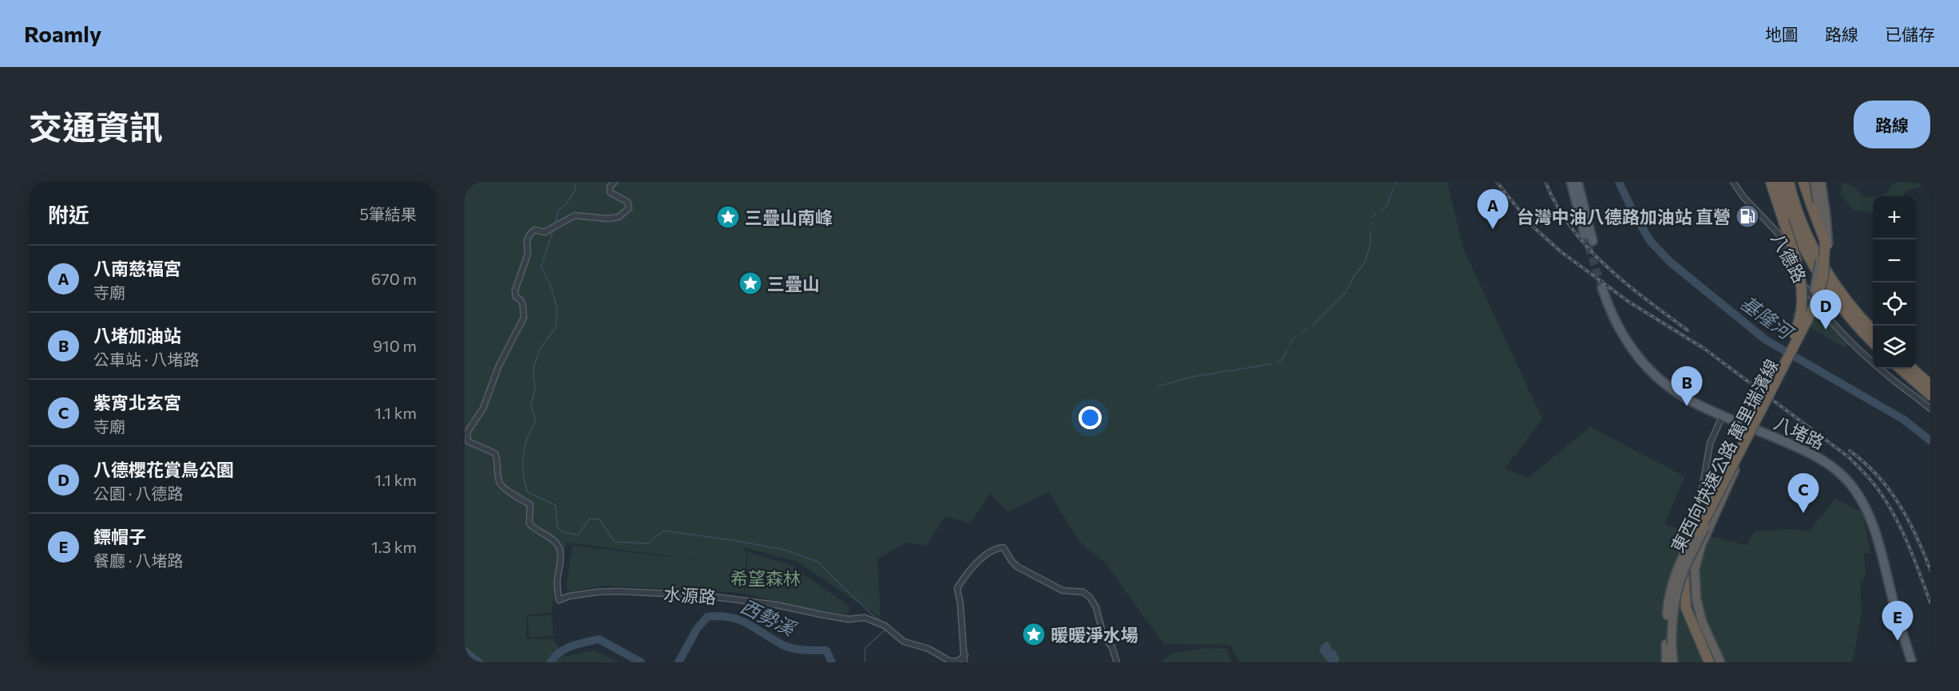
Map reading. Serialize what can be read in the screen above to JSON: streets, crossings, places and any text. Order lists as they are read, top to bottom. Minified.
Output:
{"streets":{"highway":["東西向快速公路 萬里瑞濱線"],"main road":["八堵路"],"street":["八德路","水源路"]},"water":["基隆河","西勢溪"],"parks":["希望森林"],"places":{"fuel station":["台灣中油八德路加油站 直營"],"place":["三疊山南峰","三疊山","暖暖淨水場"]},"page":{"header":"Roamly","nav":["地圖","路線","已儲存"],"title":"交通資訊","buttons":"路線","heading":["附近","5筆結果"],"pins":["A","D","B","C","E"],"map_buttons":["+","−"],"list":[{"mark":"A","name":"八南慈福宮","note":"寺廟","value":"670 m"},{"mark":"B","name":"八堵加油站","note":"公車站 · 八堵路","value":"910 m"},{"mark":"C","name":"紫宵北玄宮","note":"寺廟","value":"1.1 km"},{"mark":"D","name":"八德櫻花賞鳥公園","note":"公園 · 八德路","value":"1.1 km"},{"mark":"E","name":"鏢帽子","note":"餐廳 · 八堵路","value":"1.3 km"}]}}
